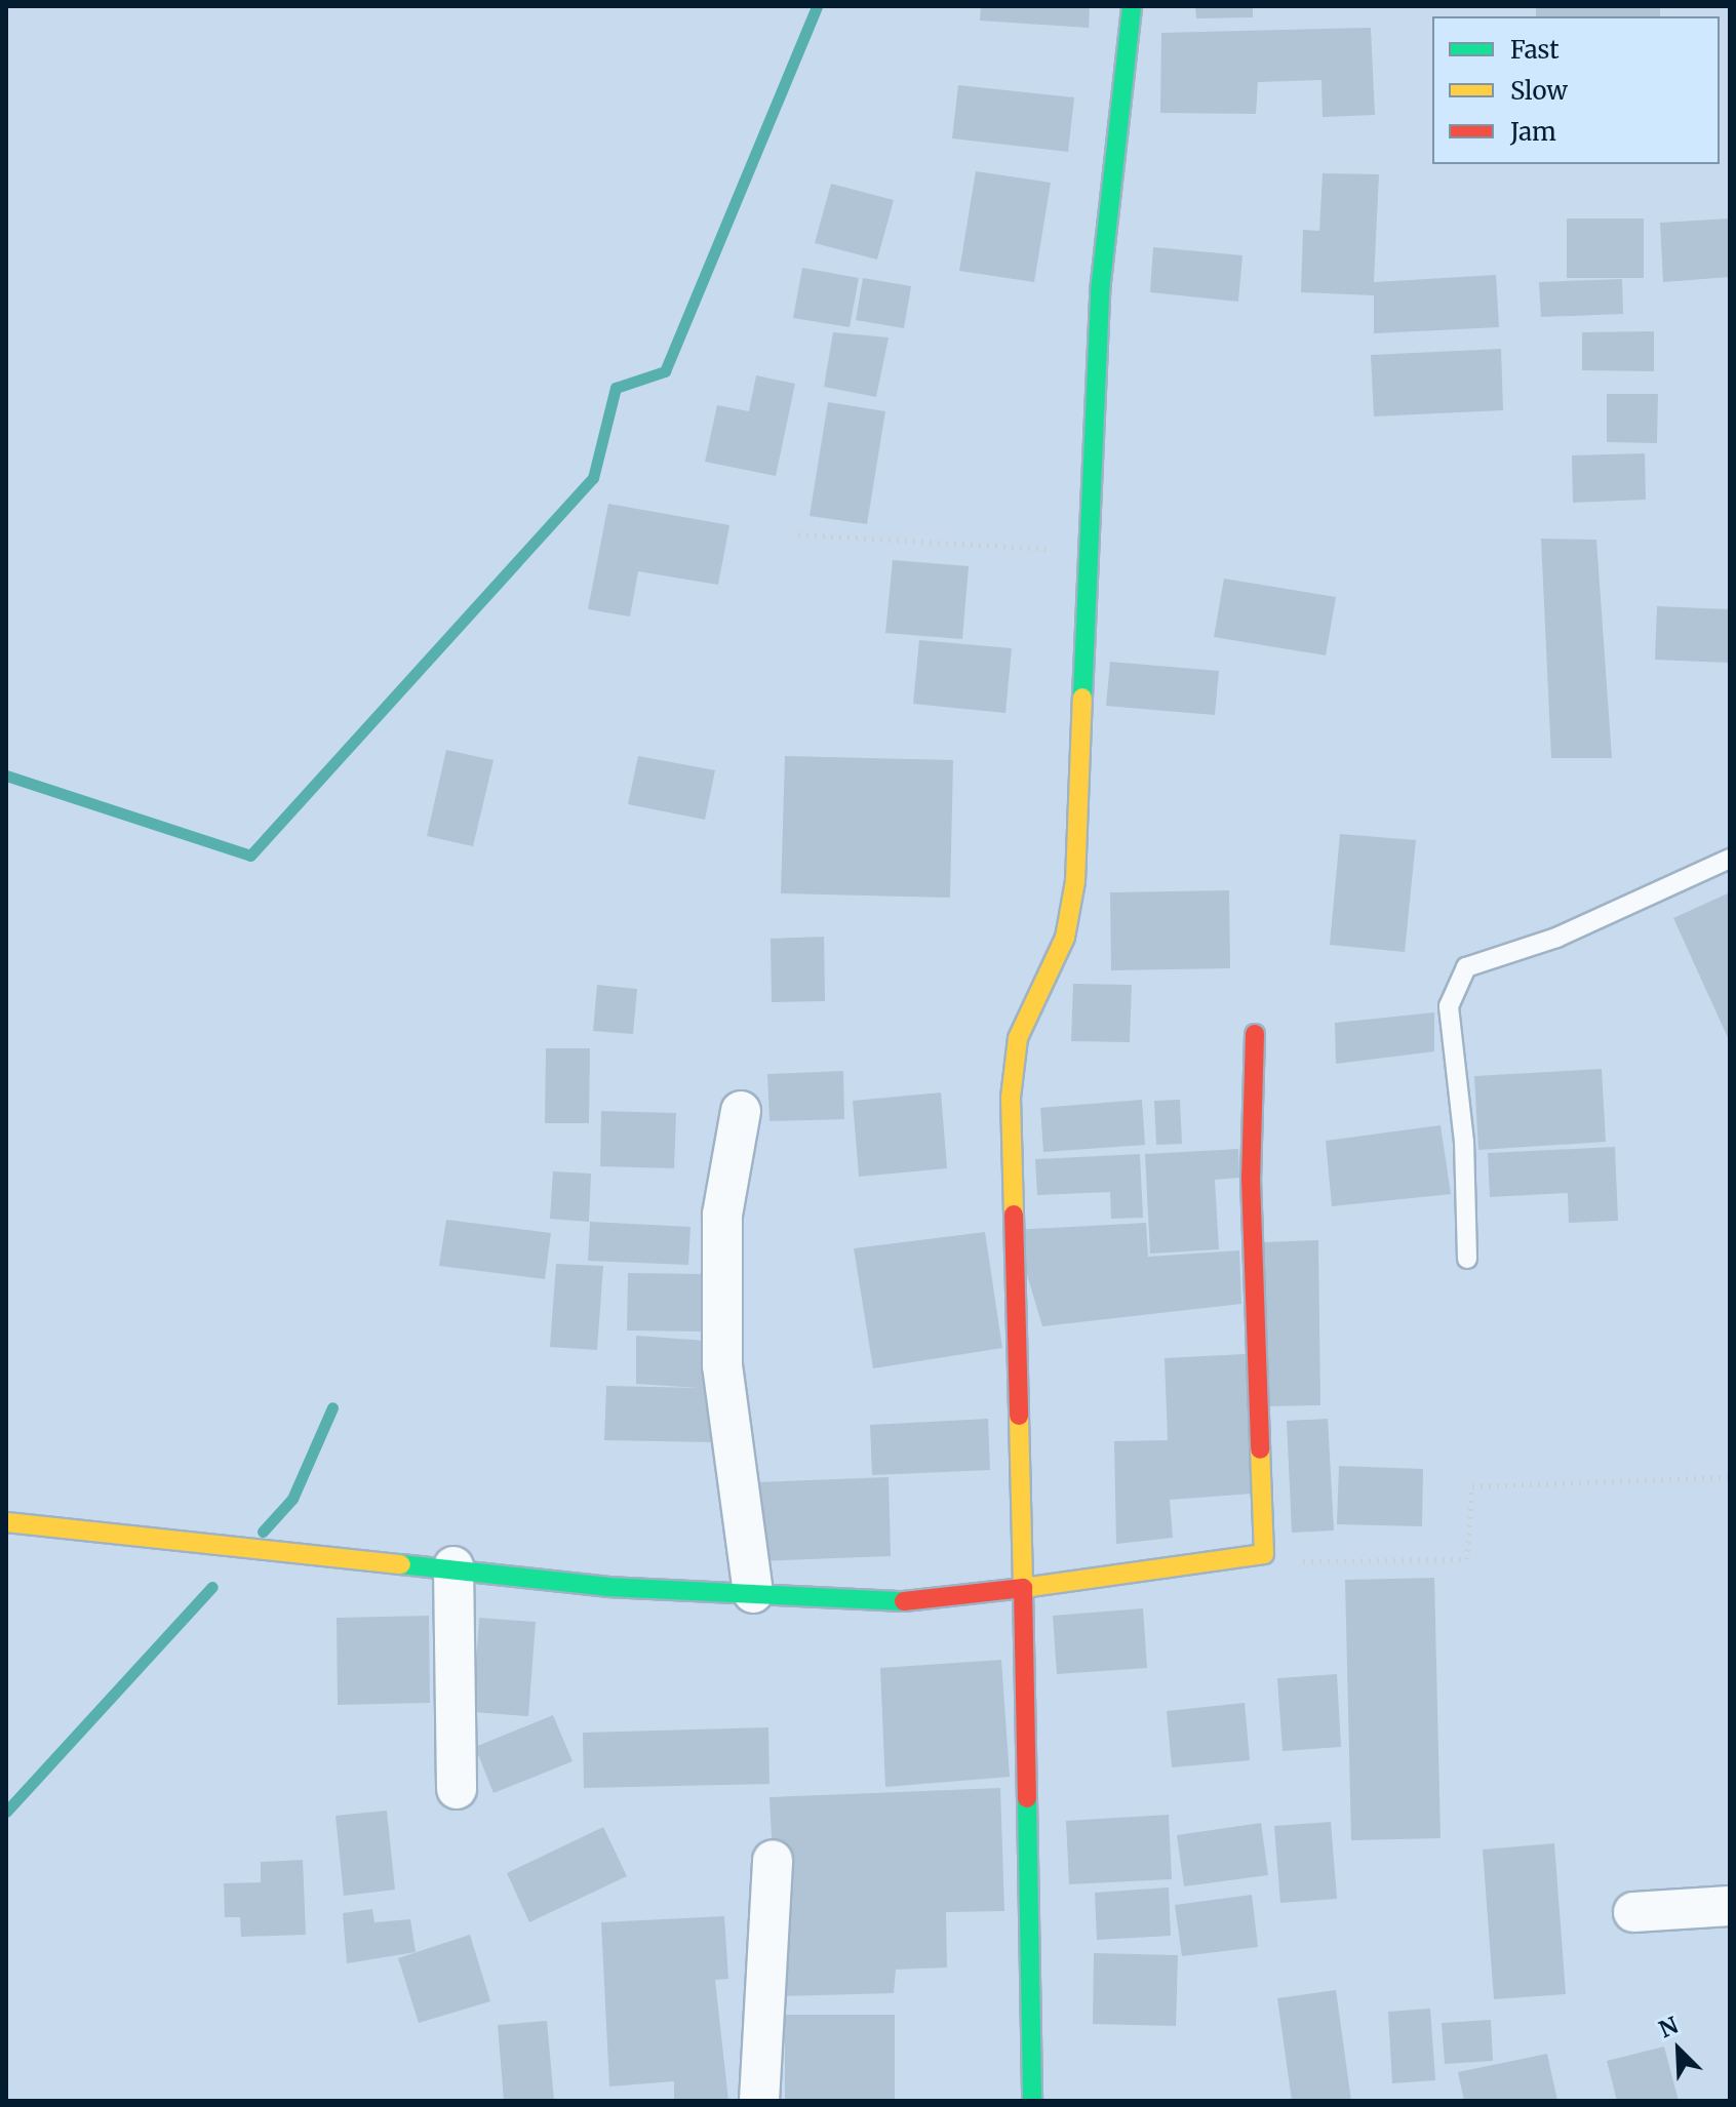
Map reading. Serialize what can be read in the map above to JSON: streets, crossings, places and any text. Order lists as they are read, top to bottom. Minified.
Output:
{"legend":["Fast","Slow","Jam"],"north":"top left"}
